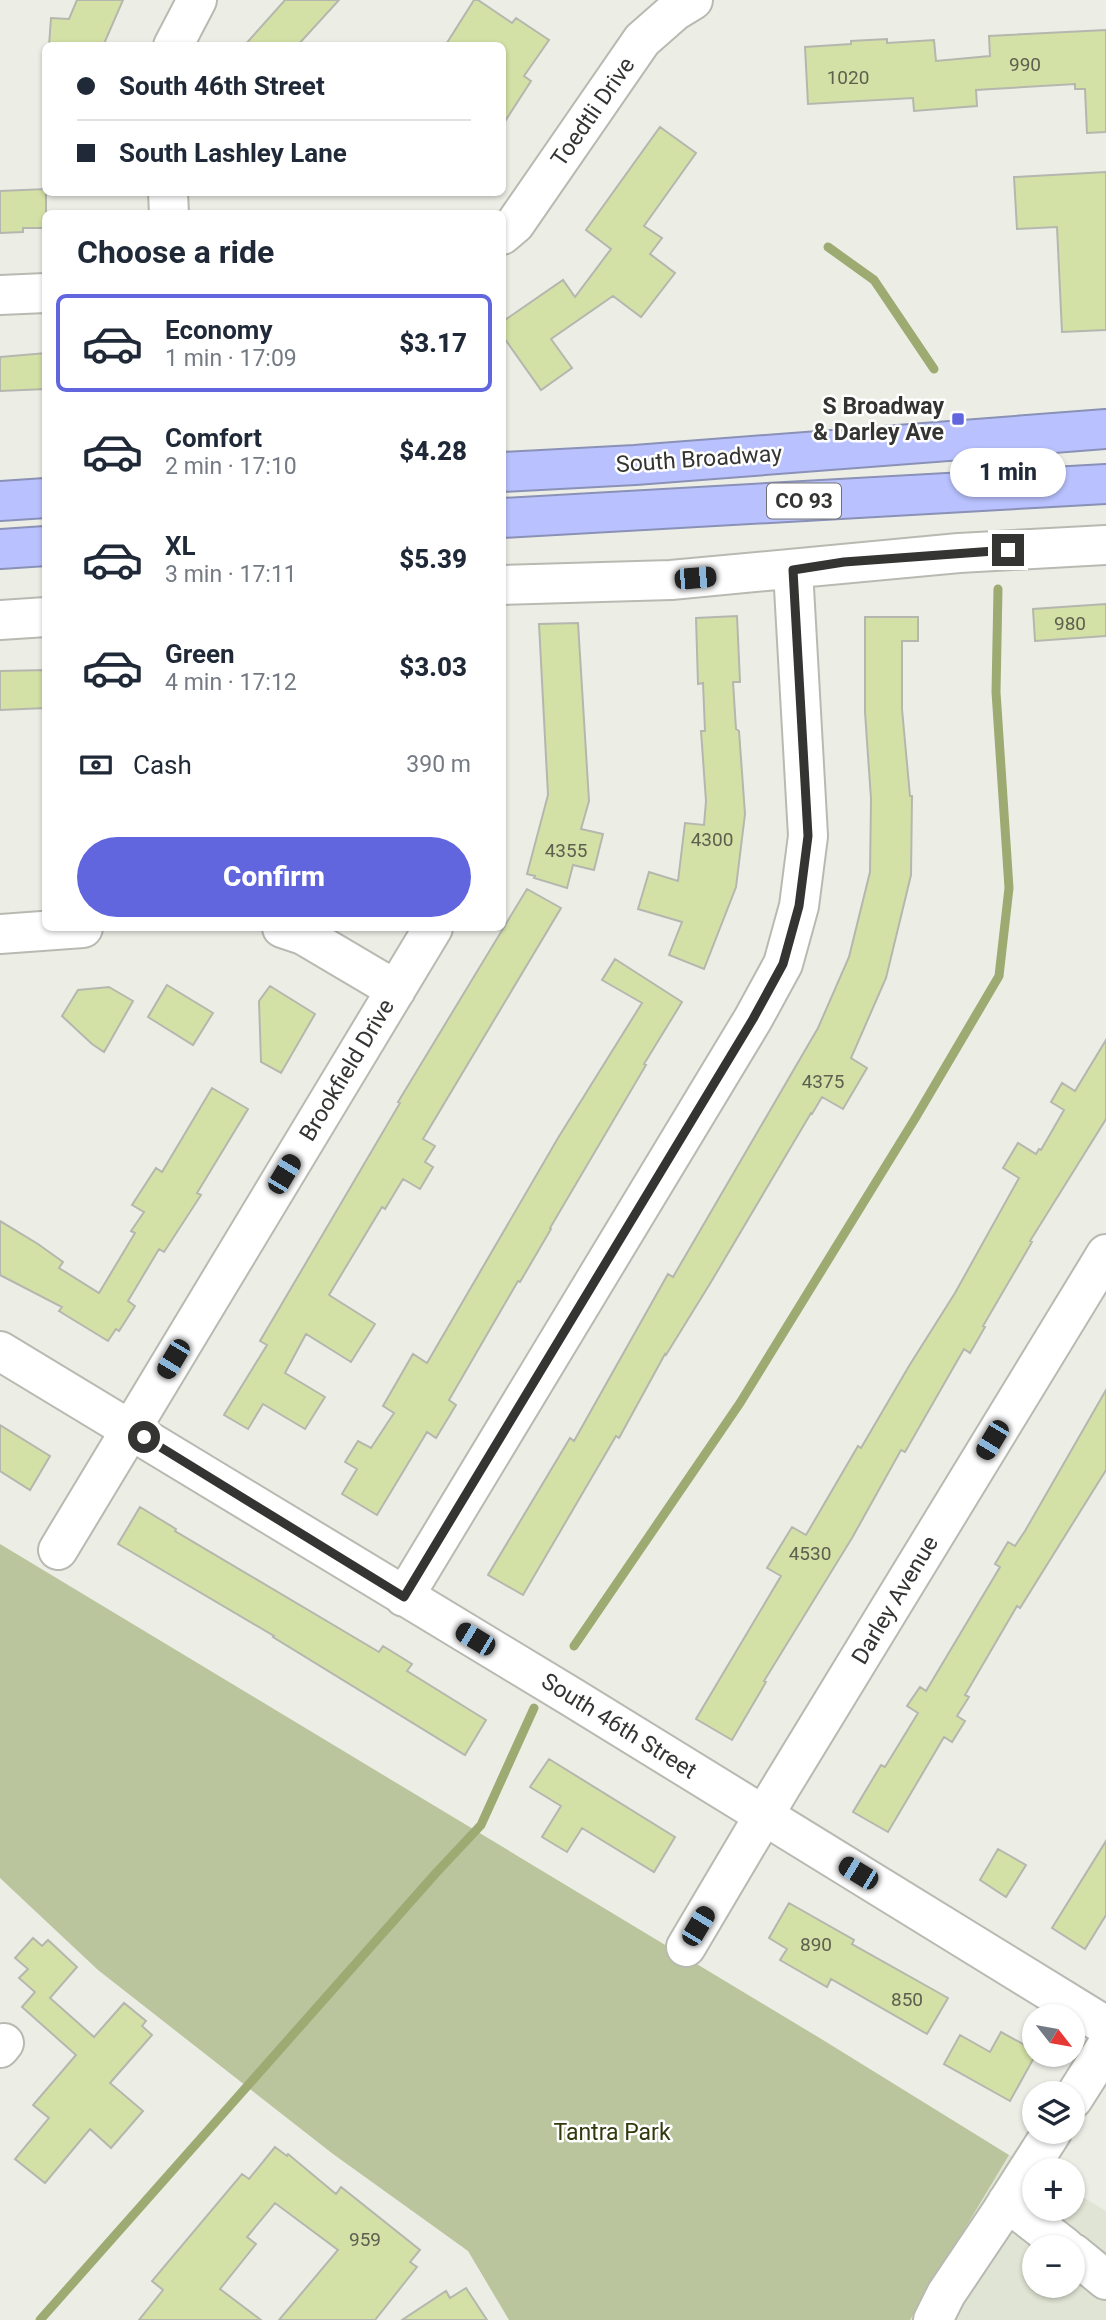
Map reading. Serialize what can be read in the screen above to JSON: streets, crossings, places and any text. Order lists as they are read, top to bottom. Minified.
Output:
{"streets":{"highway":["South Broadway","CO 93"],"street":["Toedtli Drive","Brookfield Drive","Darley Avenue","South 46th Street"]},"crossings":[["Brookfield Drive","South 46th Street"],["Darley Avenue","South 46th Street"]],"parks":["Tantra Park"],"places":{"transit":["S Broadway & Darley Ave"]},"house_numbers":["990","1020","980","4300","4355","4375","4530","890","850","959"],"north":"bottom right","page":{"banner":["South 46th Street","South Lashley Lane"],"heading":"Choose a ride","list":[{"name":"Economy","note":"1 min · 17:09","value":"$3.17"},{"name":"Comfort","note":"2 min · 17:10","value":"$4.28"},{"name":"XL","note":"3 min · 17:11","value":"$5.39"},{"name":"Green","note":"4 min · 17:12","value":"$3.03"}],"bubble":"1 min","pay":["Cash","390 m"],"buttons":"Confirm","map_buttons":["+","−"]}}
